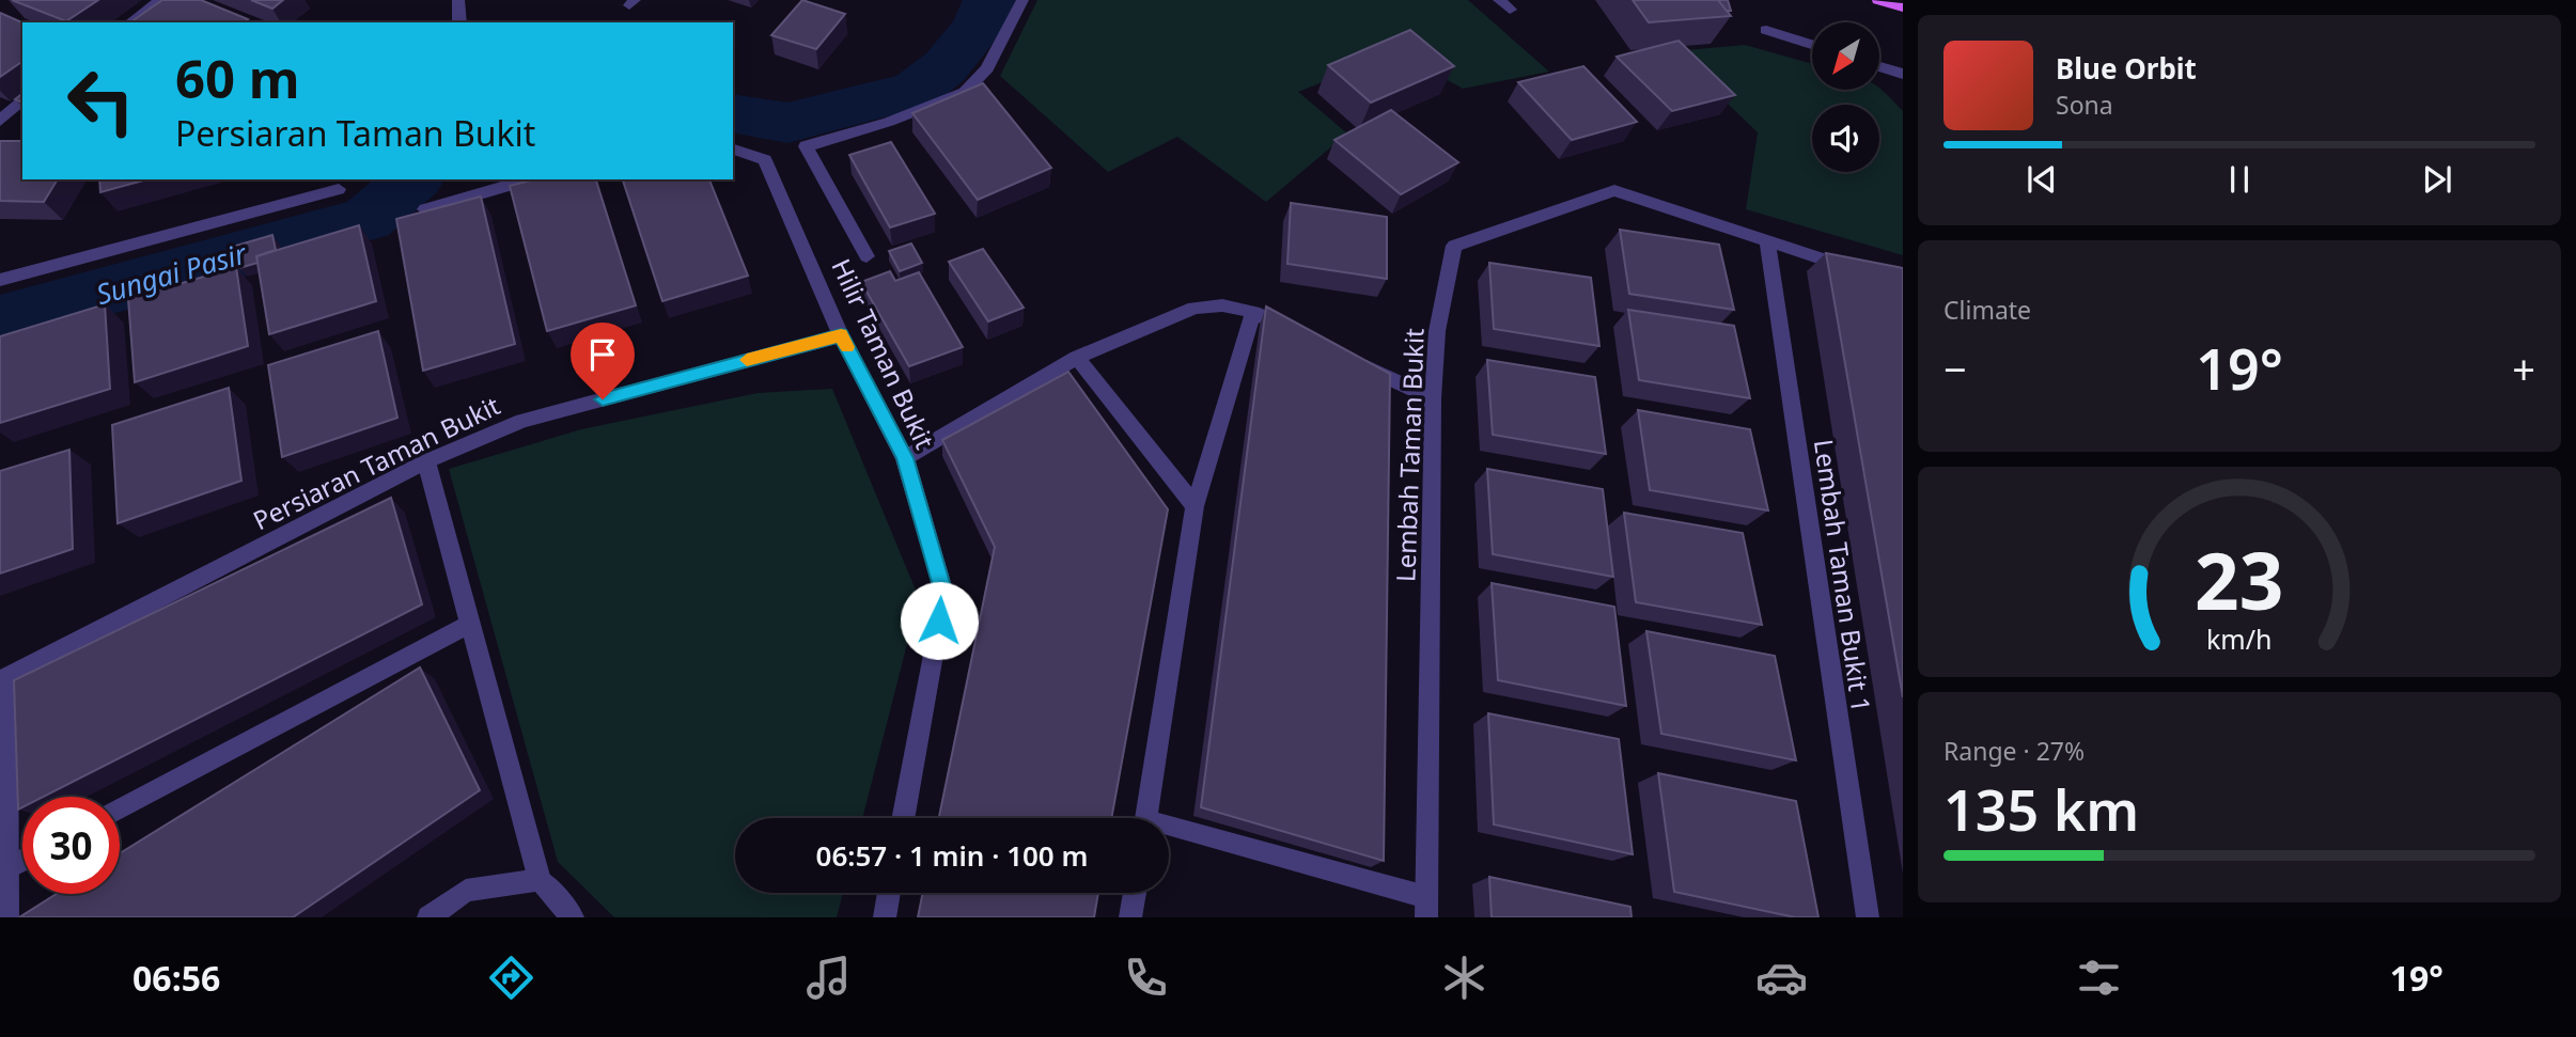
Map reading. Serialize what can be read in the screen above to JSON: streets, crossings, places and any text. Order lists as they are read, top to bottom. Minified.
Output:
{"streets":{"street":["Hilir Taman Bukit","Lembah Taman Bukit","Persiaran Taman Bukit","Lembah Taman Bukit 1"]},"crossings":[["Hilir Taman Bukit","Persiaran Taman Bukit"],["Lembah Taman Bukit","Lembah Taman Bukit 1"]],"water":["Sungai Pasir"],"north":"bottom left","page":{"turn":["60 m","Persiaran Taman Bukit"],"song":["Blue Orbit","Sona"],"tile":["Climate",["Range · 27%","135 km"]],"heat":["−","19°","+"],"limit":"30","trip":"06:57 · 1 min · 100 m","tabs":["06:56","19°"],"gauge":["23","km/h"]}}
